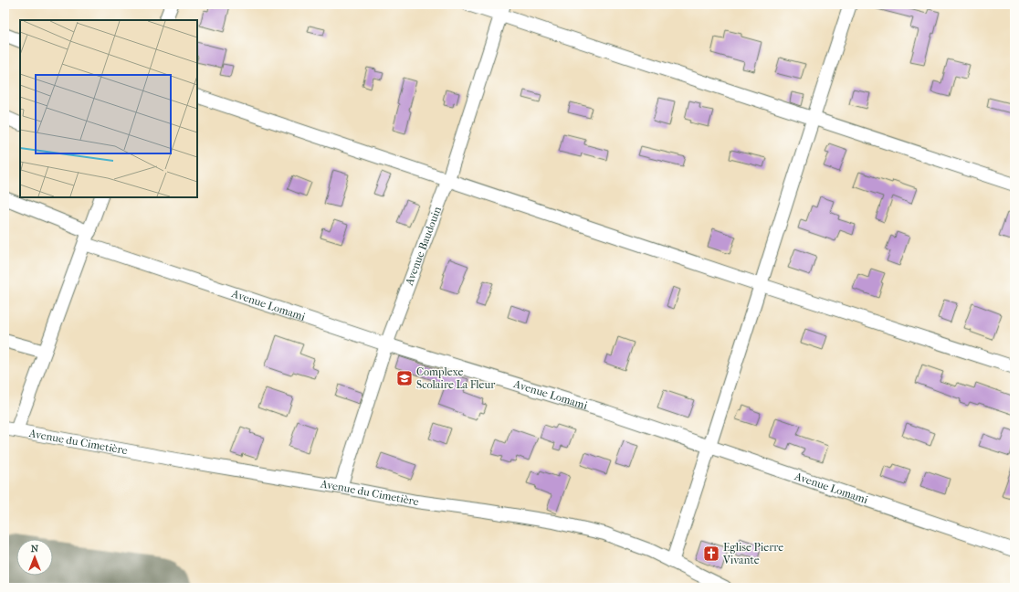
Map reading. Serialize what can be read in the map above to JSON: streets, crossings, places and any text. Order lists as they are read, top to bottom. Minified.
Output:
{"streets":{"street":["Avenue Baudouin","Avenue Lomami","Avenue du Cimetière"]},"crossings":[["Avenue Baudouin","Avenue Lomami"],["Avenue Baudouin","Avenue du Cimetière"]],"places":{"school or university":["Complexe Scolaire La Fleur"],"church":["Eglise Pierre Vivante"]},"north":"top"}
